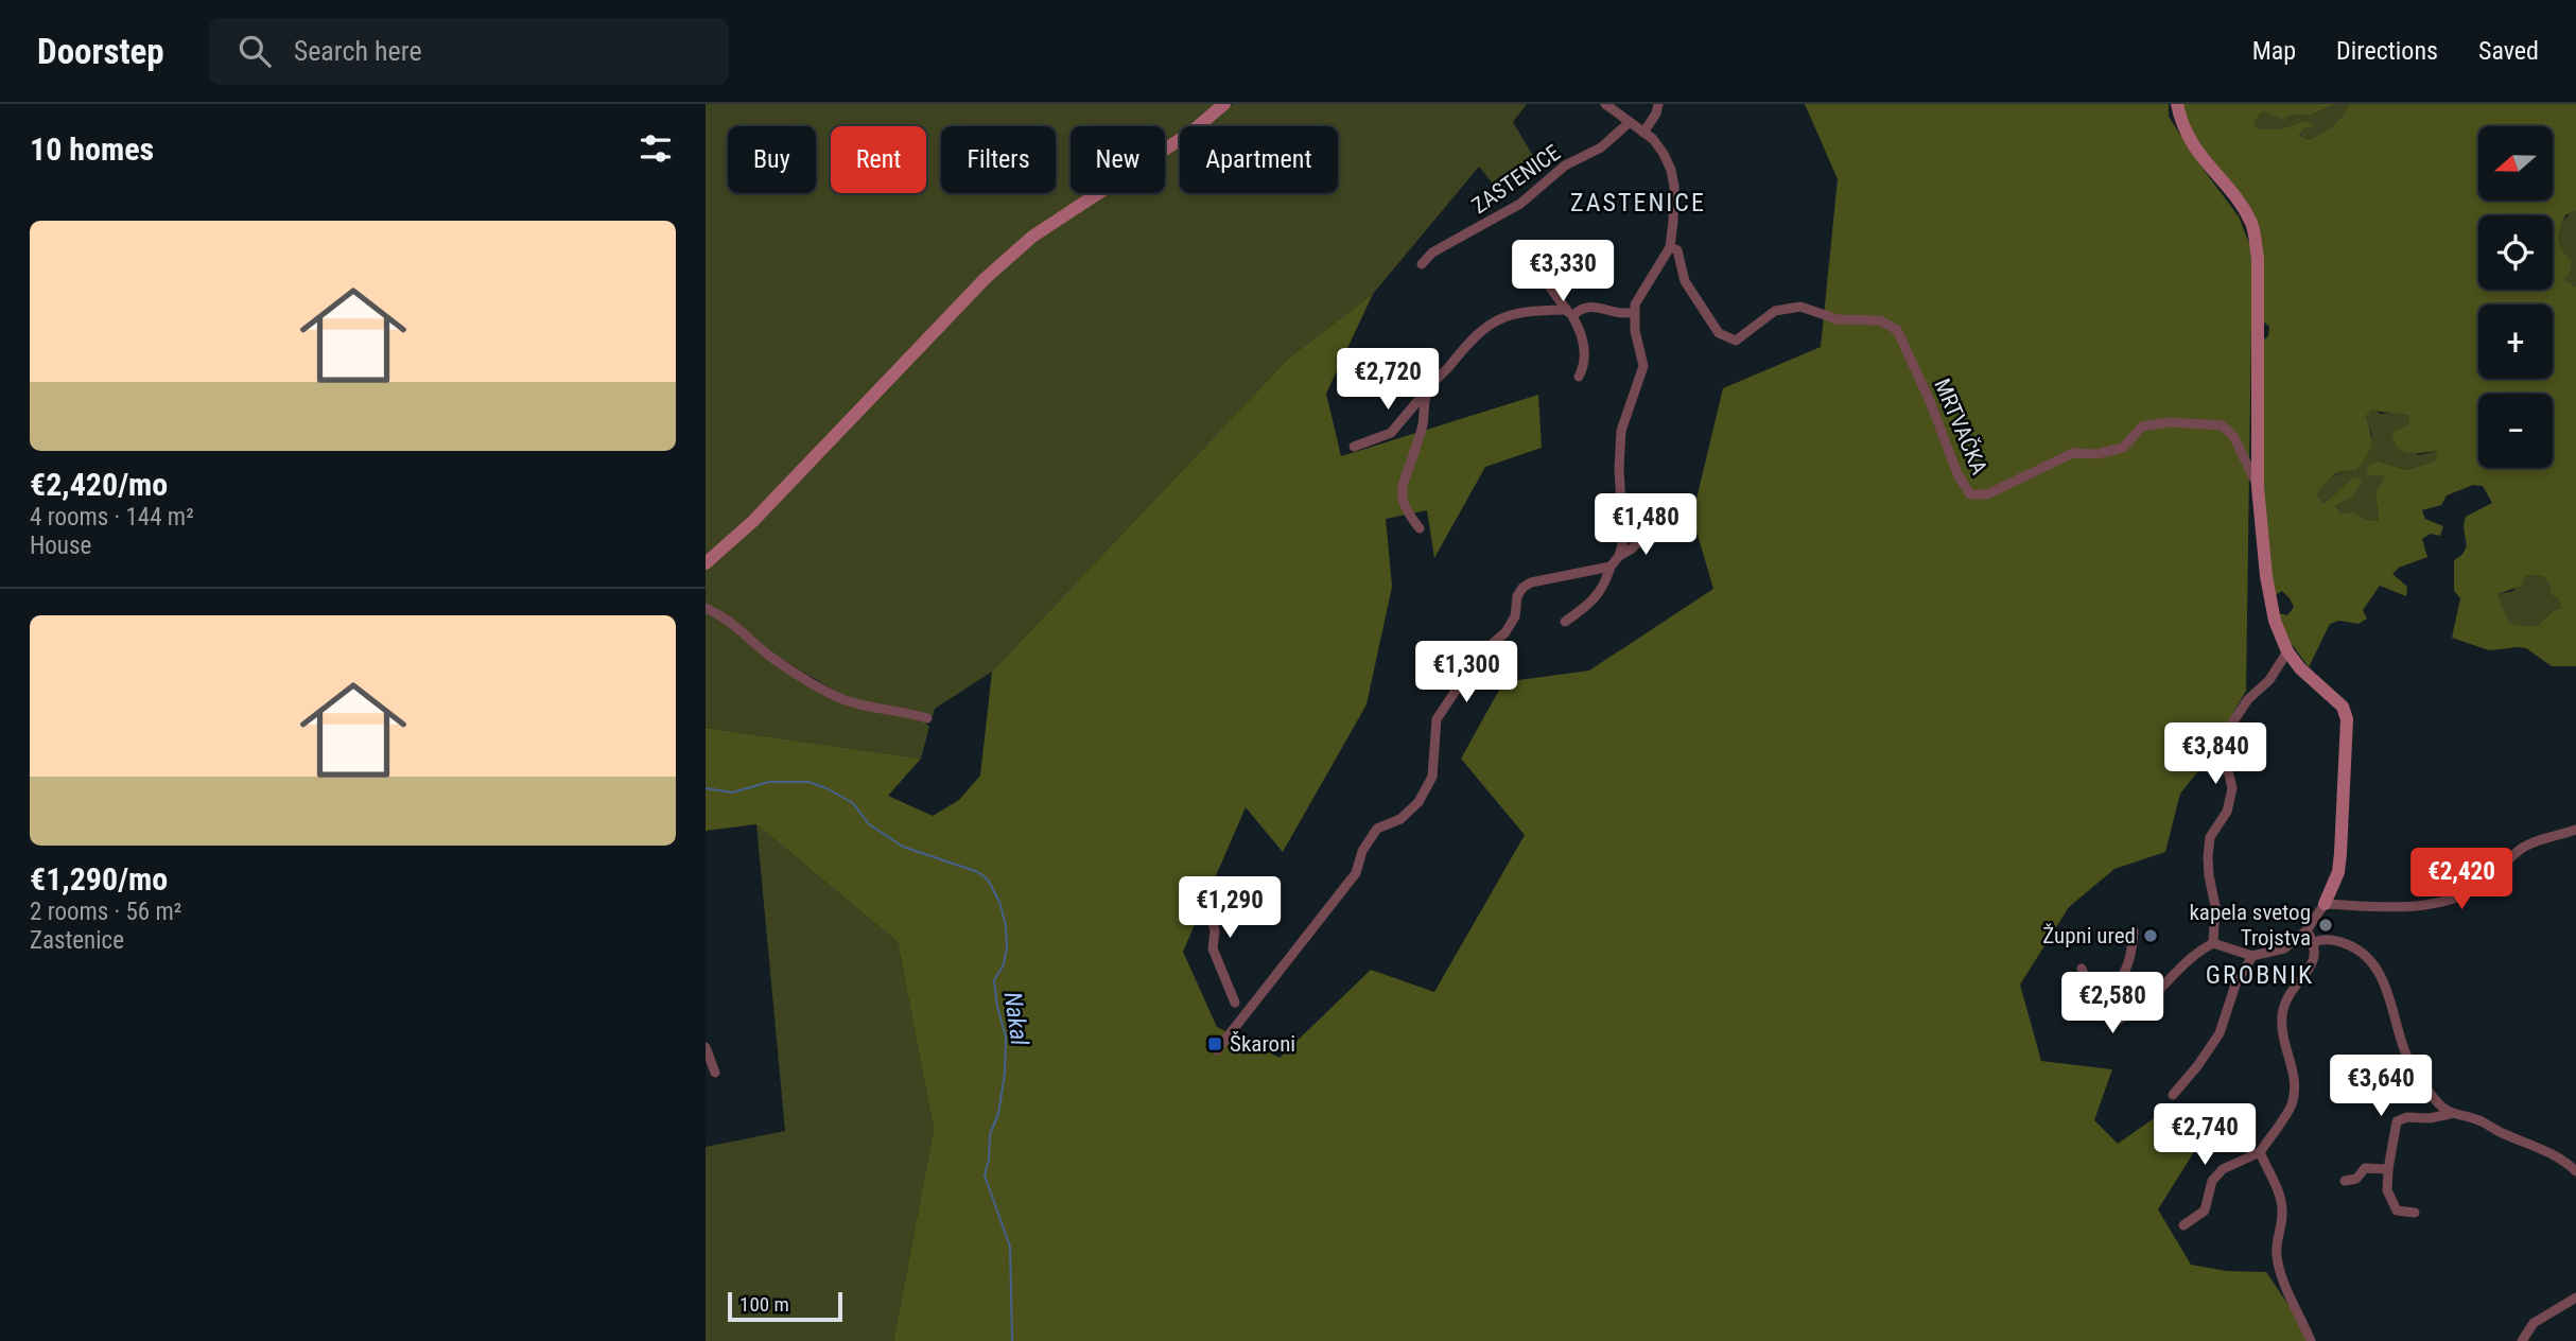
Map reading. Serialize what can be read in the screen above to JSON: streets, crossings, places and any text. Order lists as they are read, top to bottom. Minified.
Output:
{"streets":{"street":["ZASTENICE","MRTVAČKA"]},"districts":["ZASTENICE","GROBNIK"],"water":["Nakal"],"places":{"other":["kapela svetog Trojstva","Župni ured"],"transit":["Škaroni"]},"scale_bar":"100 m","north":"left","page":{"header":"Doorstep","search":"Search here","nav":["Map","Directions","Saved"],"heading":"10 homes","map_buttons":["+","−"],"chip":["Buy","Rent","Filters","New","Apartment"],"list":[{"name":"€2,420/mo","note":"4 rooms · 144 m² · House"},{"name":"€1,290/mo","note":"2 rooms · 56 m² · Zastenice"}],"price":["€3,330","€2,720","€1,480","€1,300","€3,840","€2,420","€1,290","€2,580","€3,640","€2,740"],"scale":"100 m"}}
